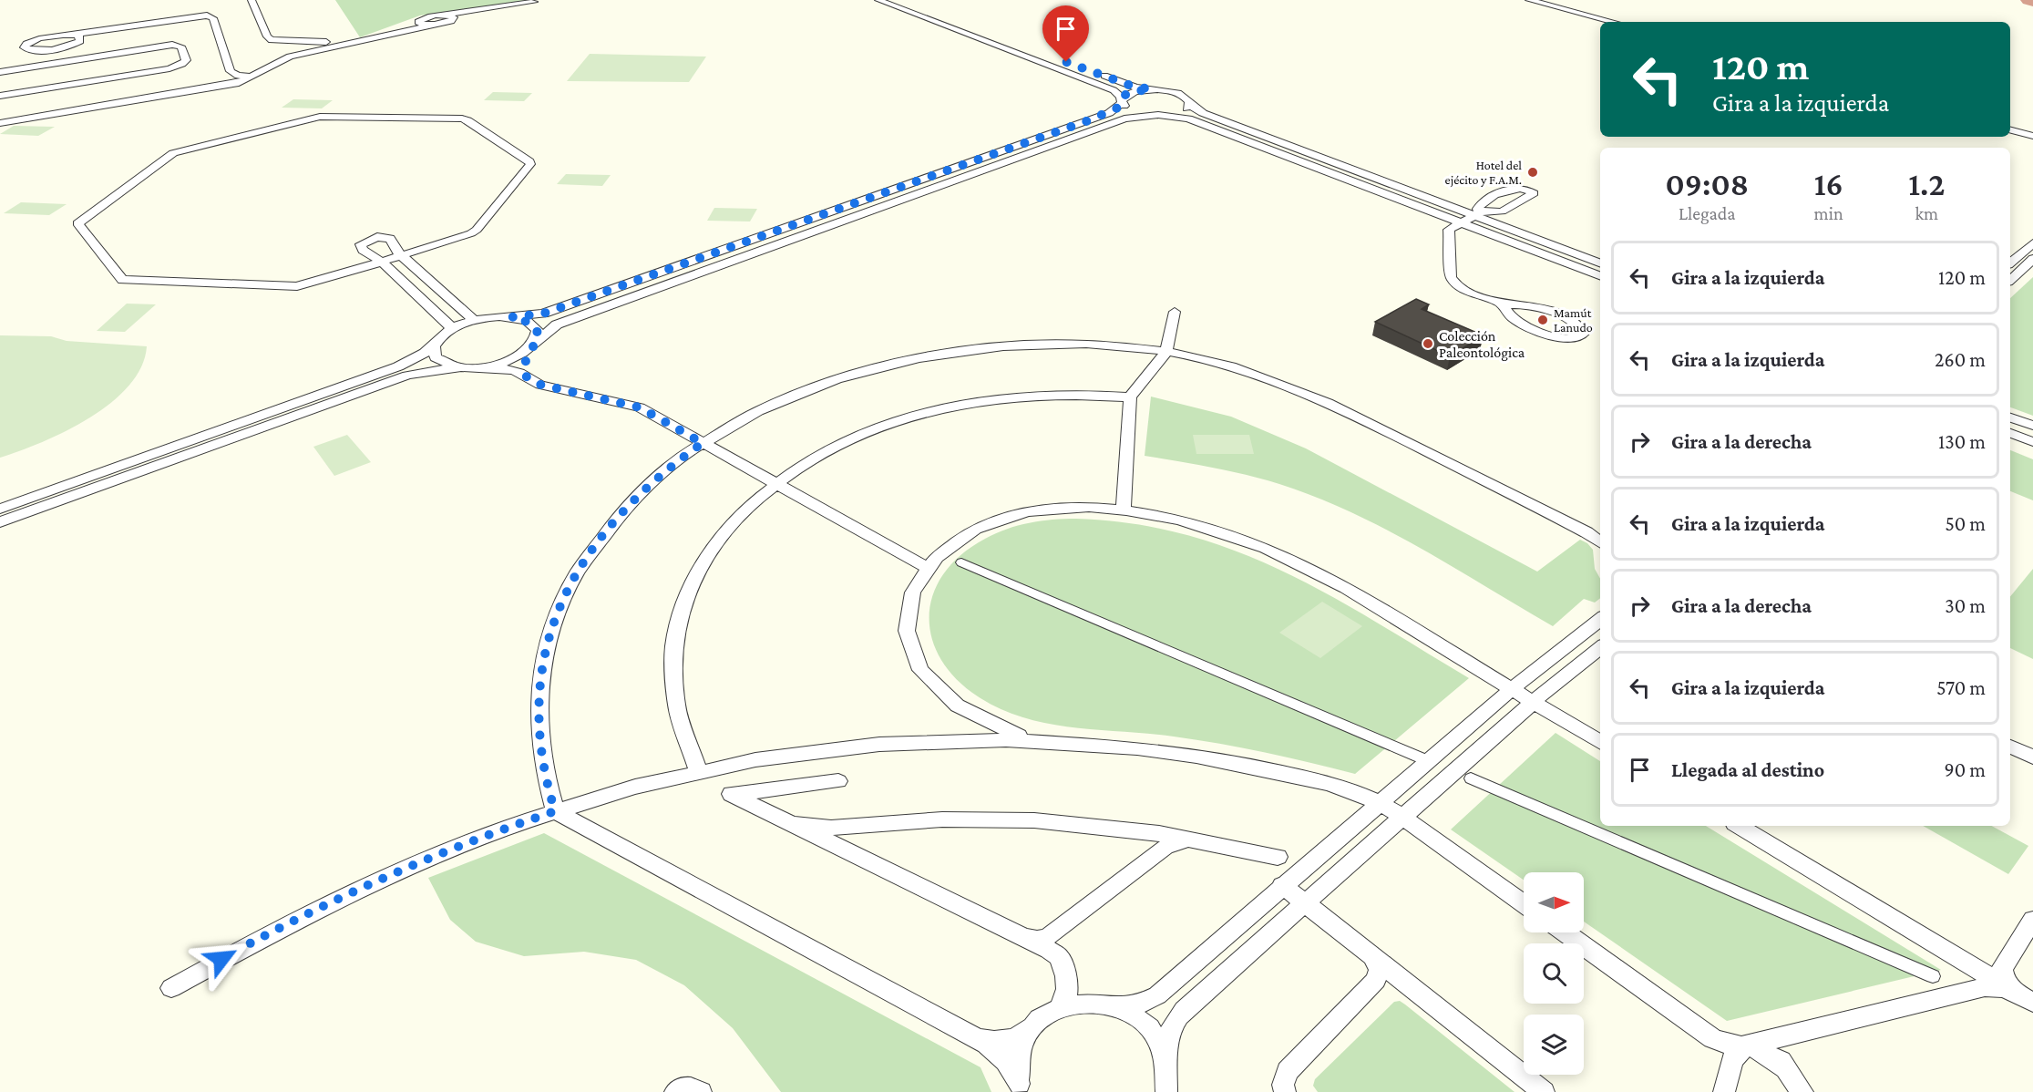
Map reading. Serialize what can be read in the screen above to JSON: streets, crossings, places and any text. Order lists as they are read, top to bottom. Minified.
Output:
{"places":["Hotel del ejécito y F.A.M.","Mamút Lanudo","Colección Paleontológica"],"north":"right","page":{"turn":["120 m","Gira a la izquierda"],"eta":["09:08","Llegada","16","min","1.2","km"],"list":[{"name":"Gira a la izquierda","value":"120 m"},{"name":"Gira a la izquierda","value":"260 m"},{"name":"Gira a la derecha","value":"130 m"},{"name":"Gira a la izquierda","value":"50 m"},{"name":"Gira a la derecha","value":"30 m"},{"name":"Gira a la izquierda","value":"570 m"},{"name":"Llegada al destino","value":"90 m"}]}}
